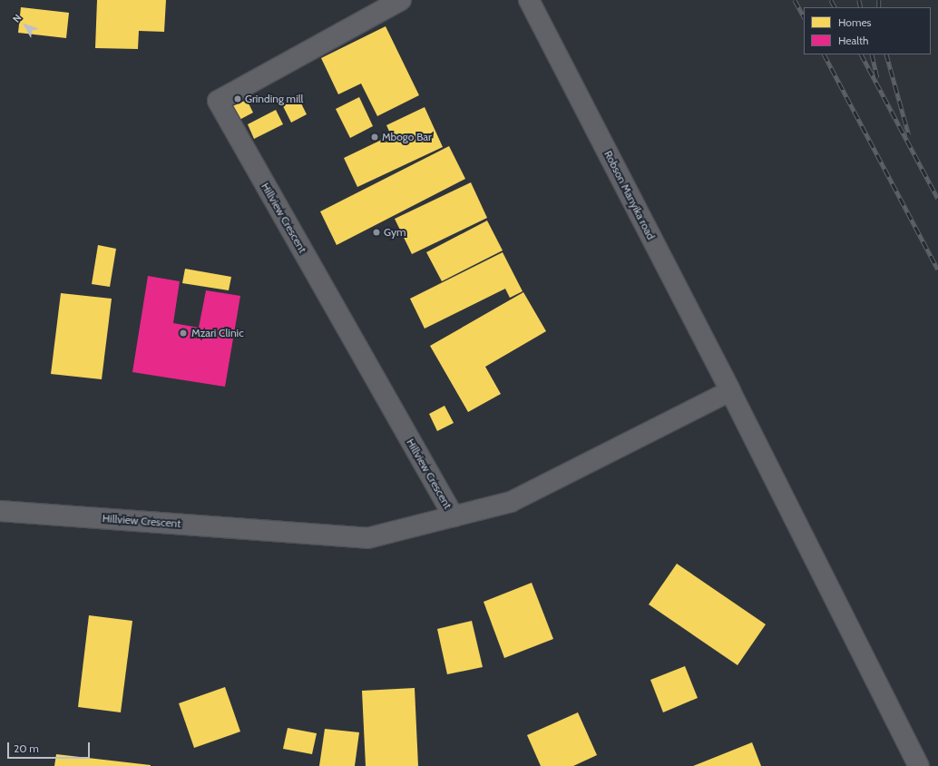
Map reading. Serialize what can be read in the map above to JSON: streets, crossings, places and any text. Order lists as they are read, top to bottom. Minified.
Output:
{"streets":{"street":["Robson Manyika road","Hillview Crescent"]},"crossings":[["Robson Manyika road","Hillview Crescent"]],"places":["Grinding mill","Mbogo Bar","Gym","Mzari Clinic"],"legend":["Homes","Health"],"scale_bar":"20 m","north":"top left"}
